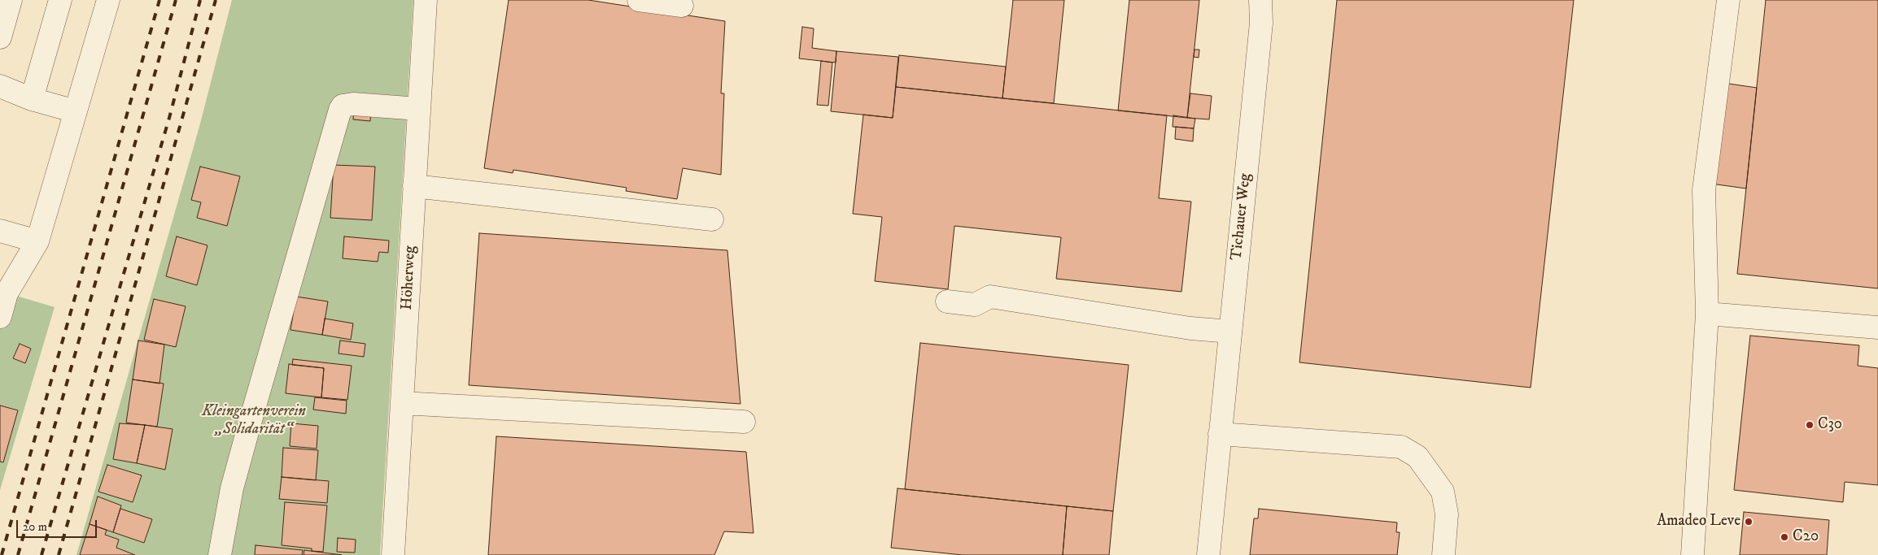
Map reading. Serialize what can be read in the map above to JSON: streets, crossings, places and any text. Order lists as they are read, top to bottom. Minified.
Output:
{"streets":{"street":["Tichauer Weg","Höherweg"]},"parks":["Kleingartenverein „Solidarität“"],"places":["C30","Amadeo Leve","C20"],"scale_bar":"20 m"}
